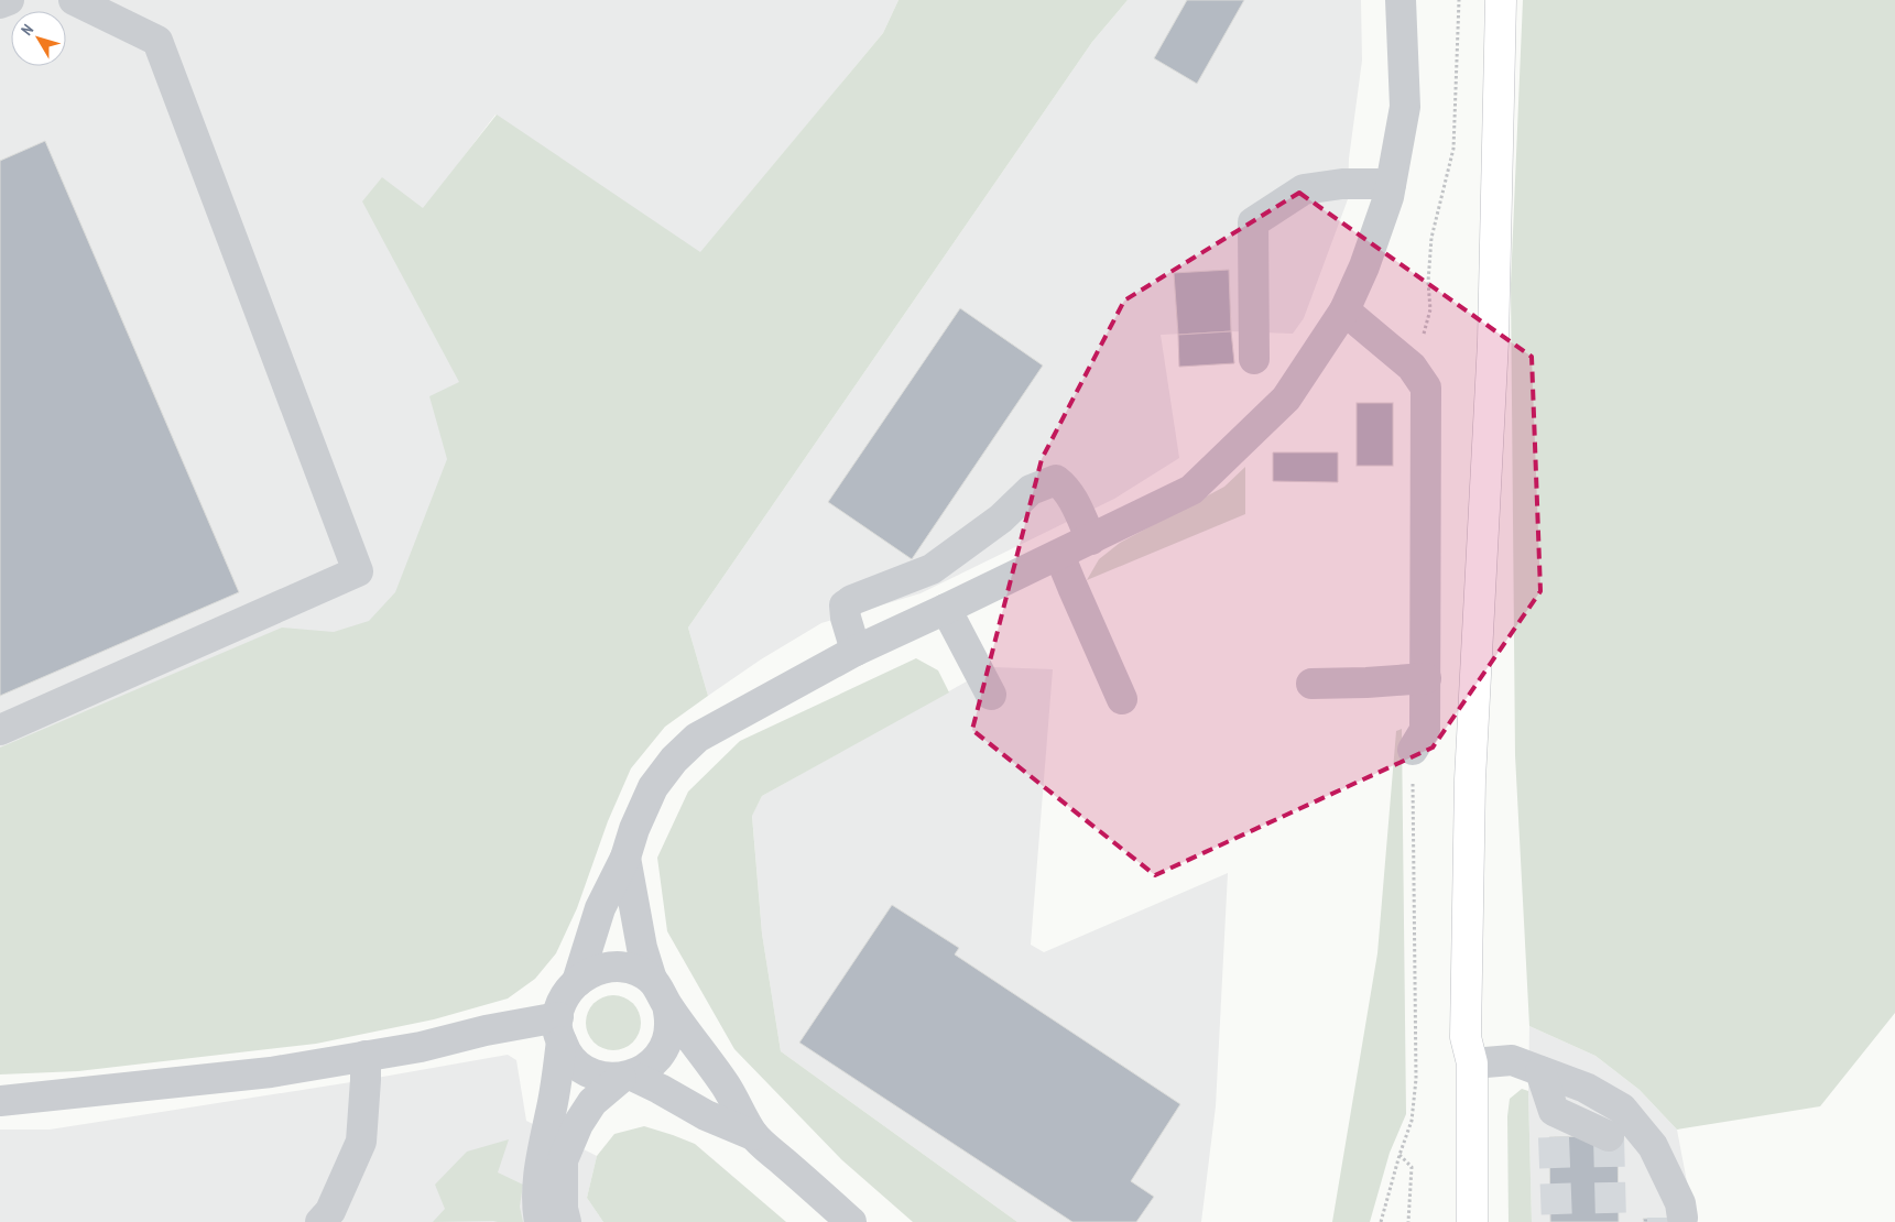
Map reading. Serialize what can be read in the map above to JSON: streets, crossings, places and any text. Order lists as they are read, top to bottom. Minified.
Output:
{"north":"top left"}
